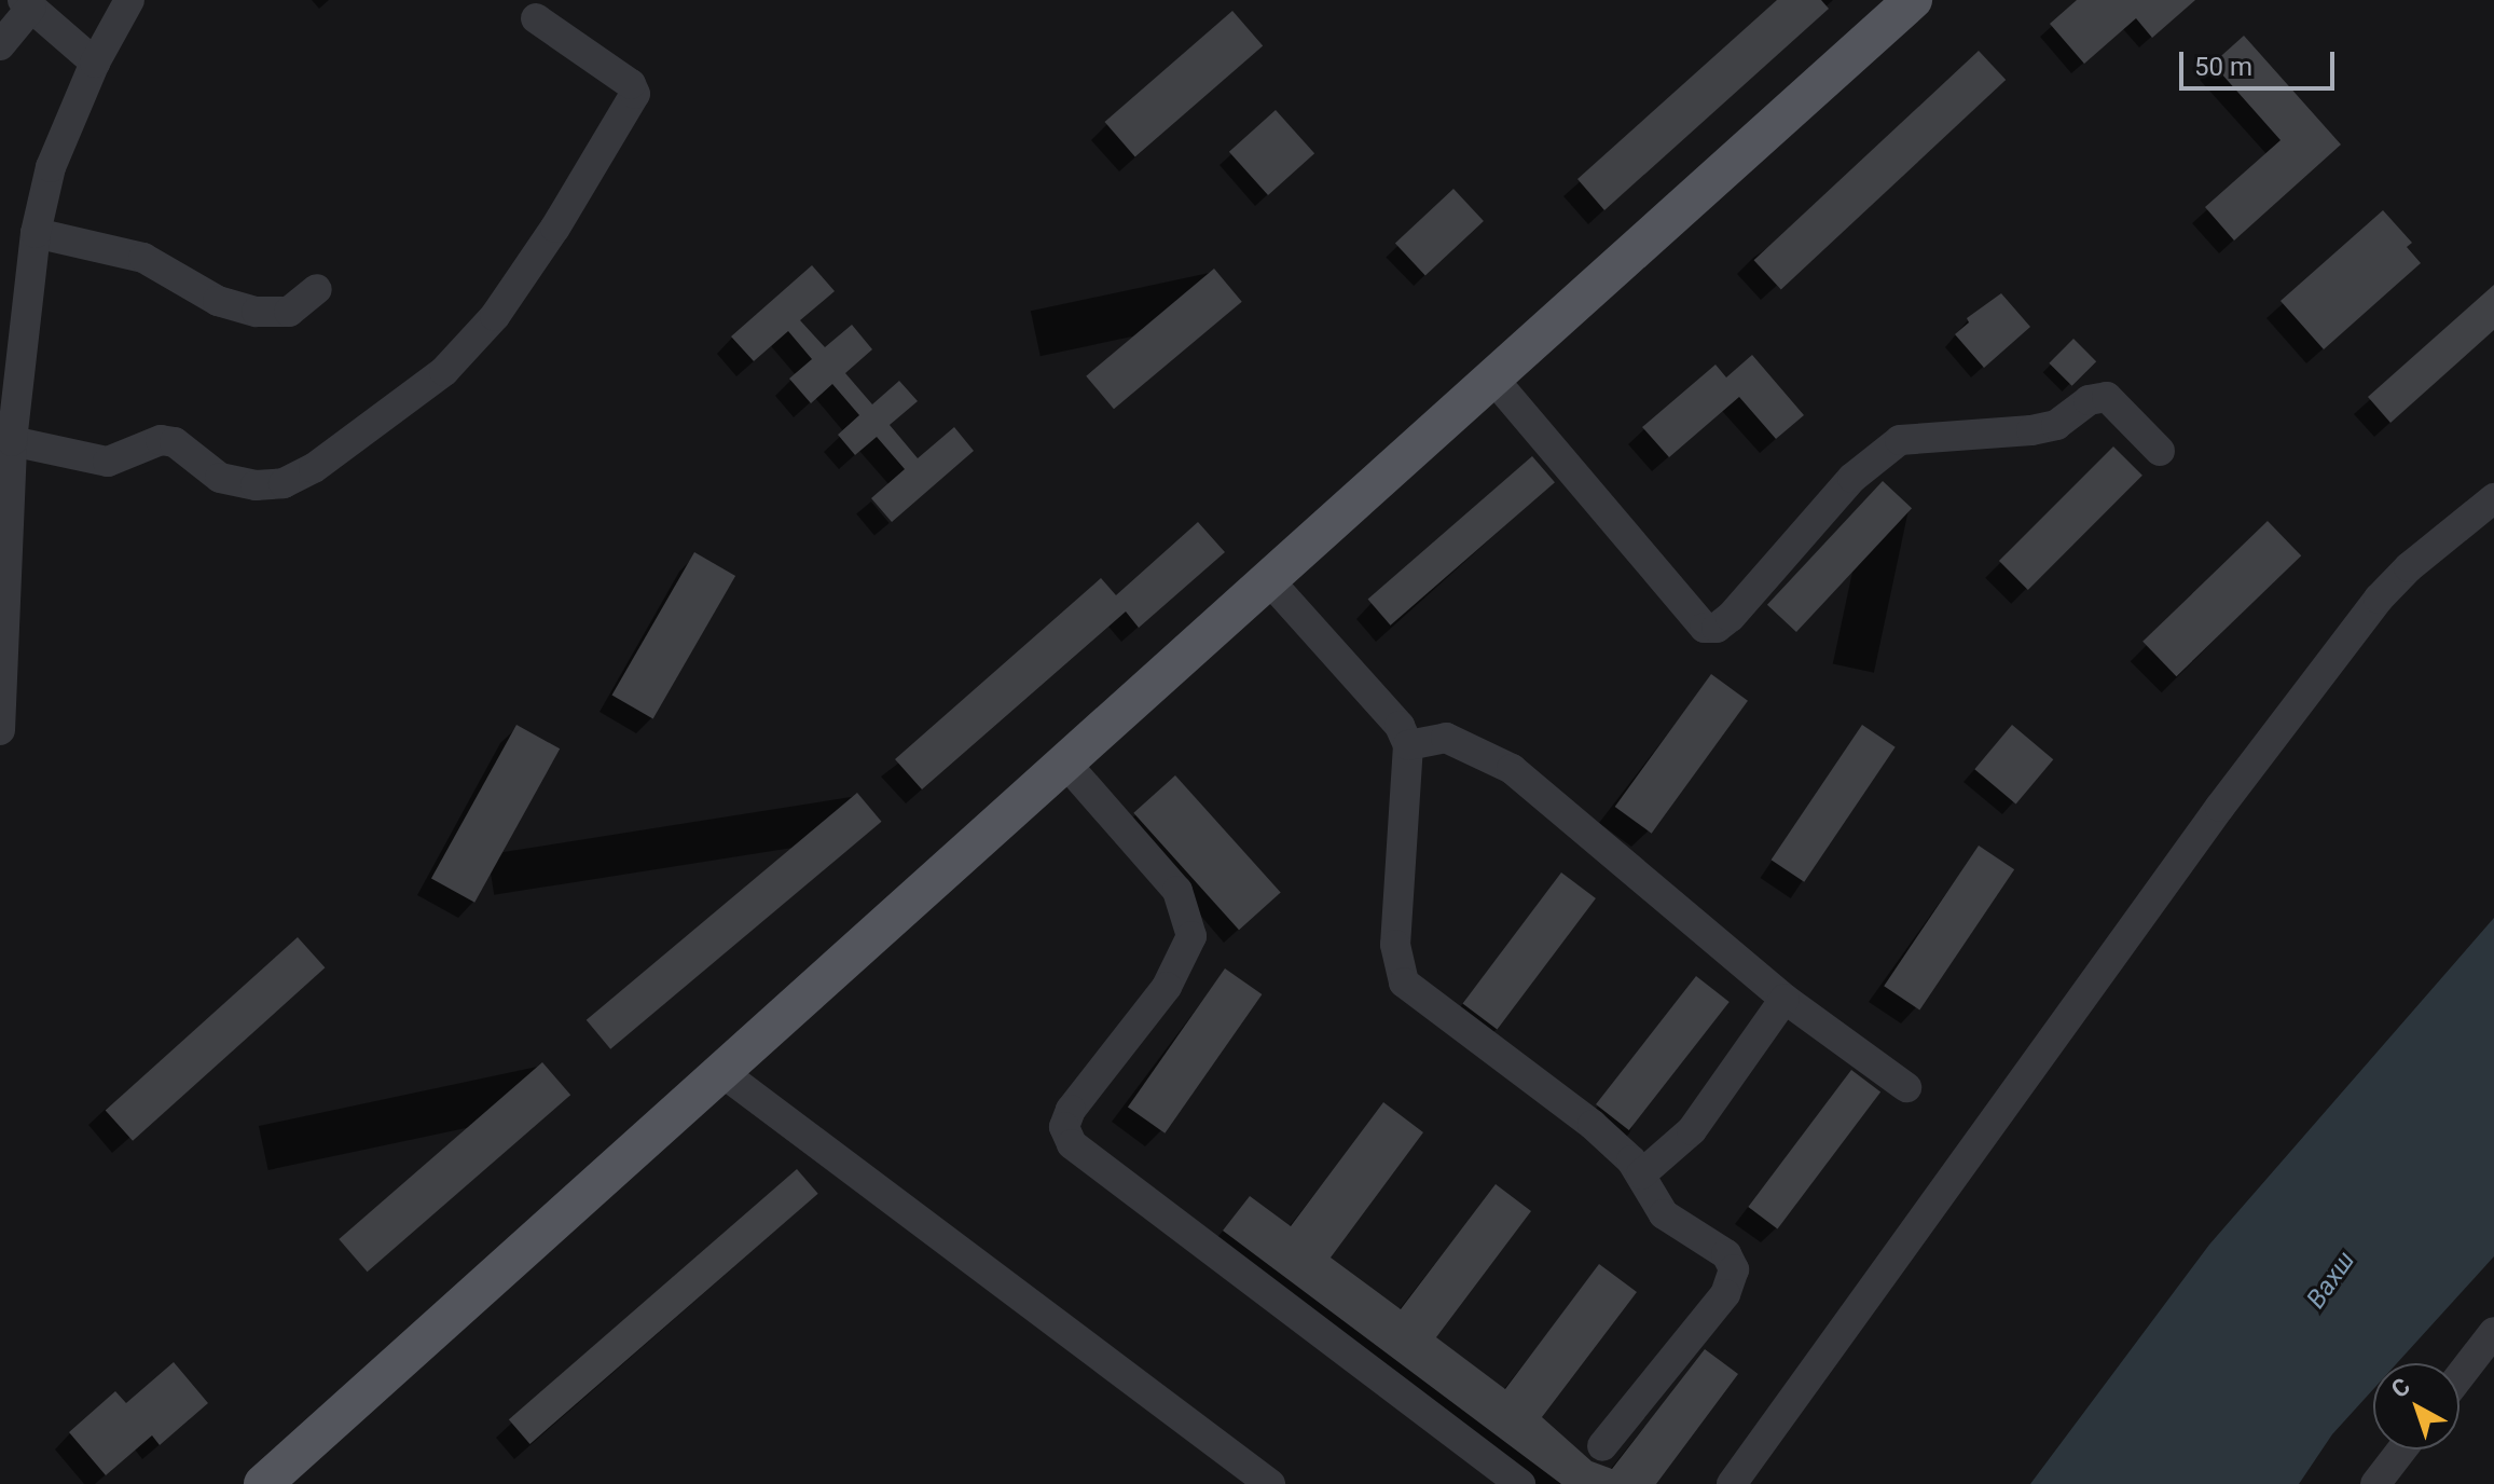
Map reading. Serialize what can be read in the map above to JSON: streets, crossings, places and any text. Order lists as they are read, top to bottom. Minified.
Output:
{"water":["Вахш"],"scale_bar":"50 m","north":"top left"}
